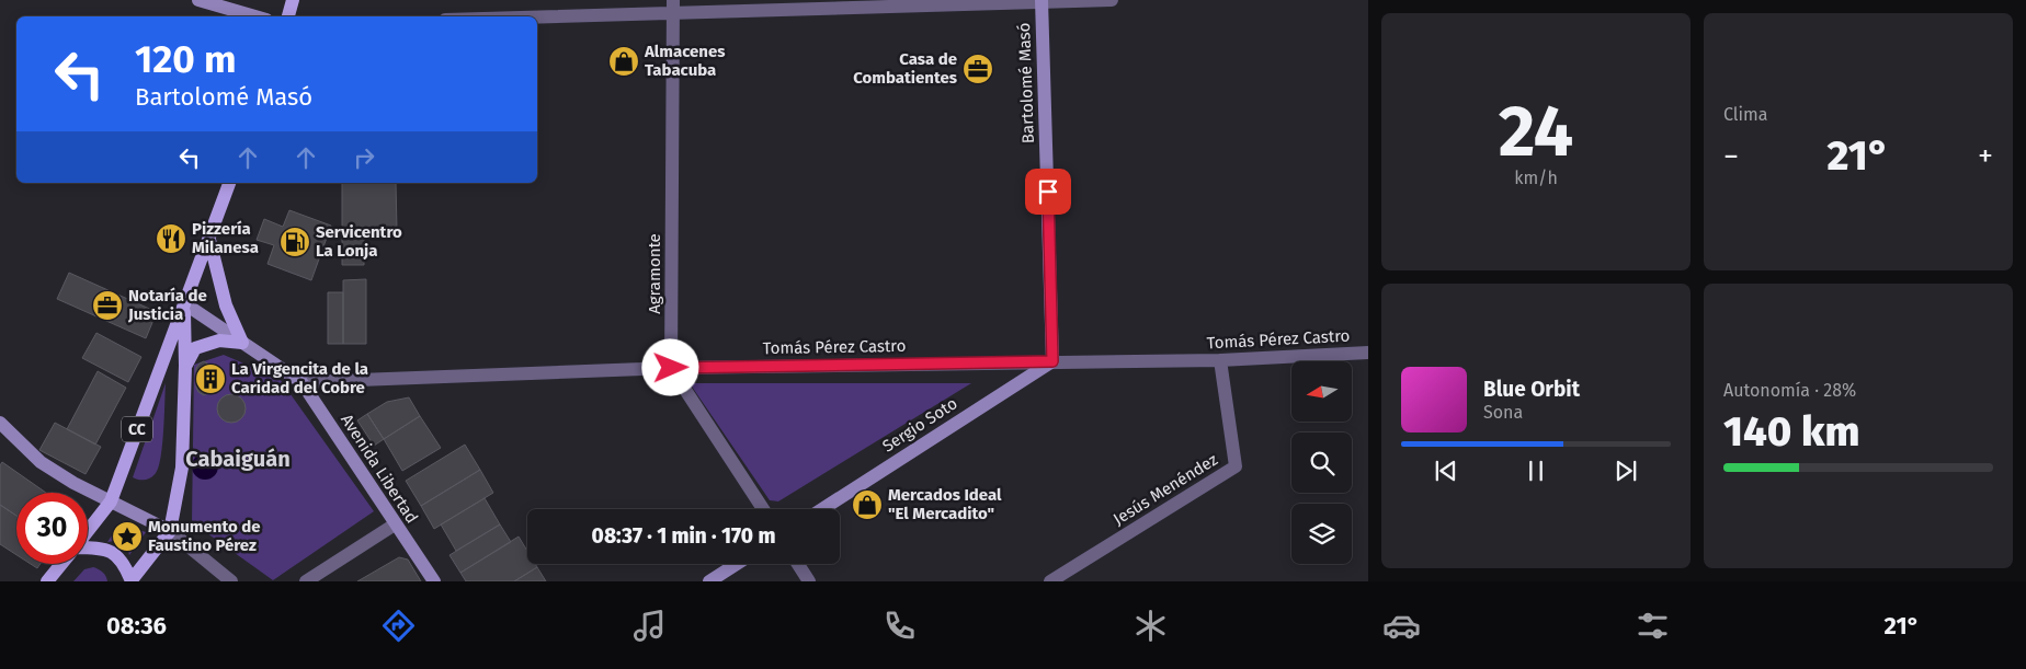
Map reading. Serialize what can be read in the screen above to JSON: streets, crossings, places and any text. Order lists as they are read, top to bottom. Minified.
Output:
{"streets":{"main road":["CC"],"street":["Bartolomé Masó","Agramonte","Tomás Pérez Castro","Sergio Soto","Avenida Libertad","Jesús Menéndez"]},"crossings":[["Bartolomé Masó","Tomás Pérez Castro"],["Bartolomé Masó","Sergio Soto"],["Agramonte","Tomás Pérez Castro"],["Tomás Pérez Castro","Sergio Soto"],["Tomás Pérez Castro","Avenida Libertad"],["Tomás Pérez Castro","Jesús Menéndez"],["CC","Avenida Libertad"]],"districts":["Cabaiguán"],"places":{"shop":["Almacenes Tabacuba","Mercados Ideal \"El Mercadito\""],"office":["Casa de Combatientes","Notaría de Justicia"],"restaurant":["Pizzería Milanesa"],"fuel station":["Servicentro La Lonja"],"building":["La Virgencita de la Caridad del Cobre"],"place":["Monumento de Faustino Pérez"]},"north":"left","page":{"tile":[["24","km/h"],"Clima",["Autonomía · 28%","140 km"]],"turn":["120 m","Bartolomé Masó"],"heat":["−","21°","+"],"song":["Blue Orbit","Sona"],"limit":"30","trip":"08:37 · 1 min · 170 m","tabs":["08:36","21°"]}}
